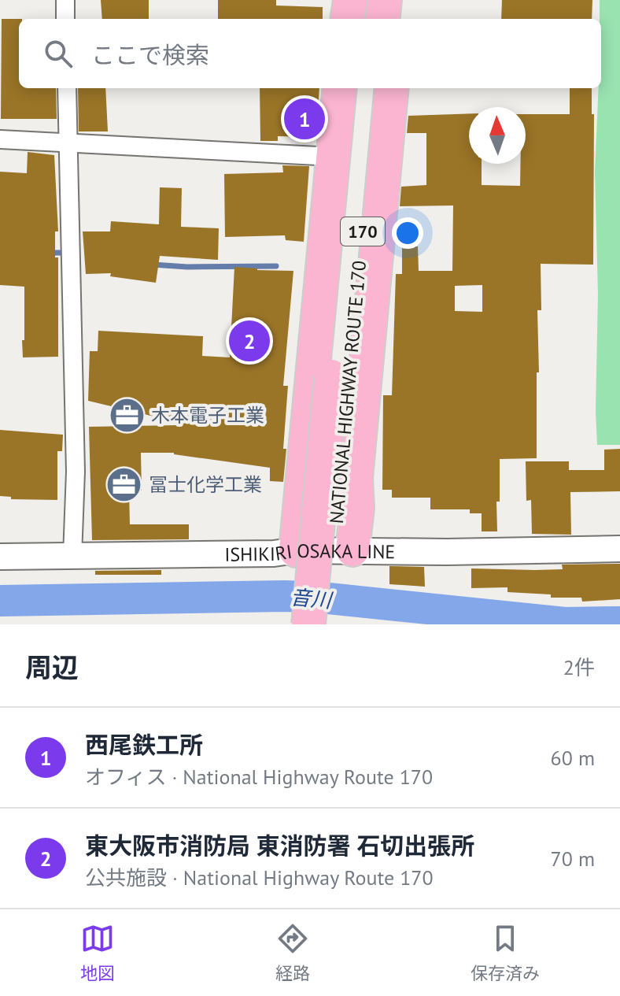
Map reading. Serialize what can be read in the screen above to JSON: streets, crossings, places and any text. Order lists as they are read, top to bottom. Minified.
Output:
{"streets":{"highway":["170","NATIONAL HIGHWAY ROUTE 170"],"main road":["ISHIKIRI OSAKA LINE"]},"water":["音川"],"places":{"office":["木本電子工業","冨士化学工業"]},"north":"top","page":{"search":"ここで検索","pins":["1","2"],"heading":["周辺","2件"],"list":[{"mark":"1","name":"西尾鉄工所","note":"オフィス · National Highway Route 170","value":"60 m"},{"mark":"2","name":"東大阪市消防局 東消防署 石切出張所","note":"公共施設 · National Highway Route 170","value":"70 m"}],"nav":["地図","経路","保存済み"]}}
